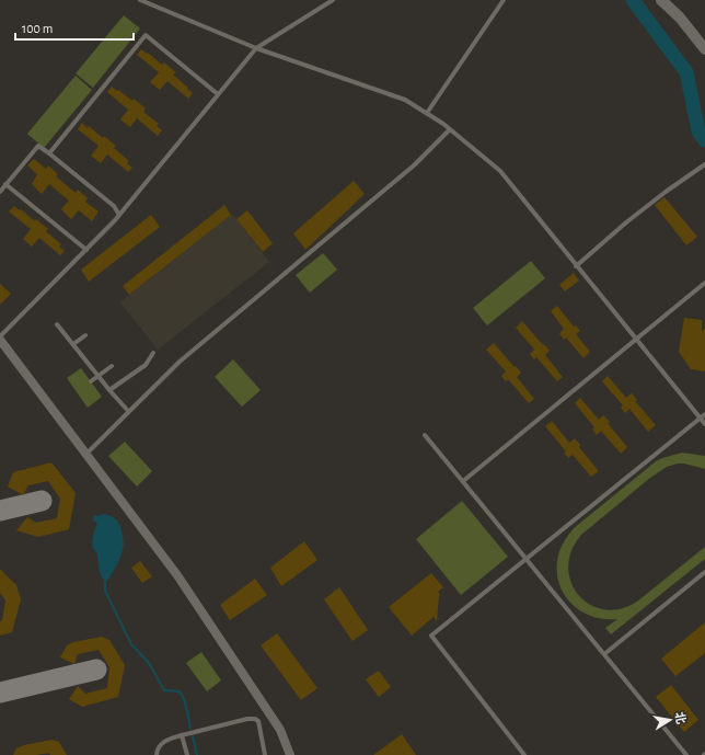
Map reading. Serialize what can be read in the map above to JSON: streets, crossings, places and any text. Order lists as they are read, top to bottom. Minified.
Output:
{"scale_bar":"100 m","north":"right"}
